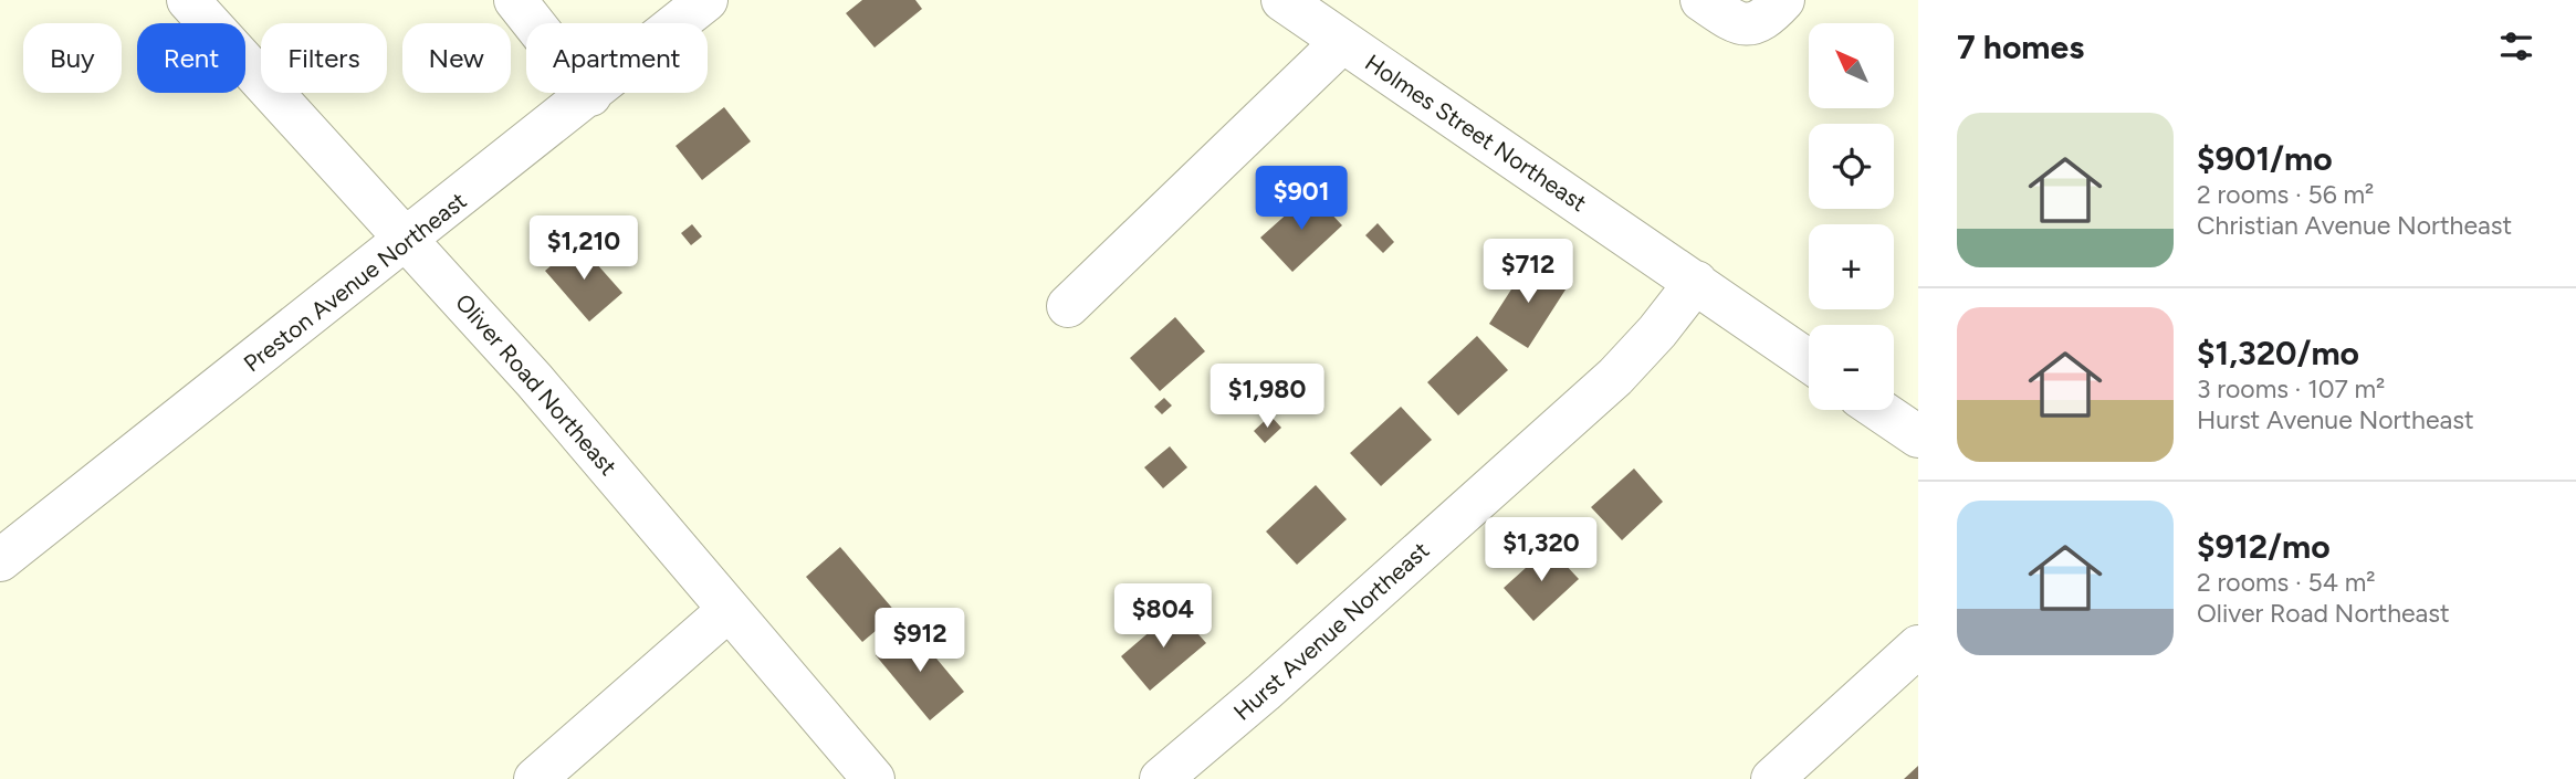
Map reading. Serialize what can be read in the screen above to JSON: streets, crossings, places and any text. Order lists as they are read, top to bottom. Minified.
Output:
{"streets":{"street":["Holmes Street Northeast","Preston Avenue Northeast","Oliver Road Northeast","Hurst Avenue Northeast"]},"crossings":[["Holmes Street Northeast","Hurst Avenue Northeast"],["Preston Avenue Northeast","Oliver Road Northeast"]],"north":"top left","page":{"heading":"7 homes","map_buttons":["+","−"],"chip":["Buy","Rent","Filters","New","Apartment"],"list":[{"name":"$901/mo","note":"2 rooms · 56 m² · Christian Avenue Northeast"},{"name":"$1,320/mo","note":"3 rooms · 107 m² · Hurst Avenue Northeast"},{"name":"$912/mo","note":"2 rooms · 54 m² · Oliver Road Northeast"}],"price":["$901","$1,210","$712","$1,980","$1,320","$804","$912"]}}
